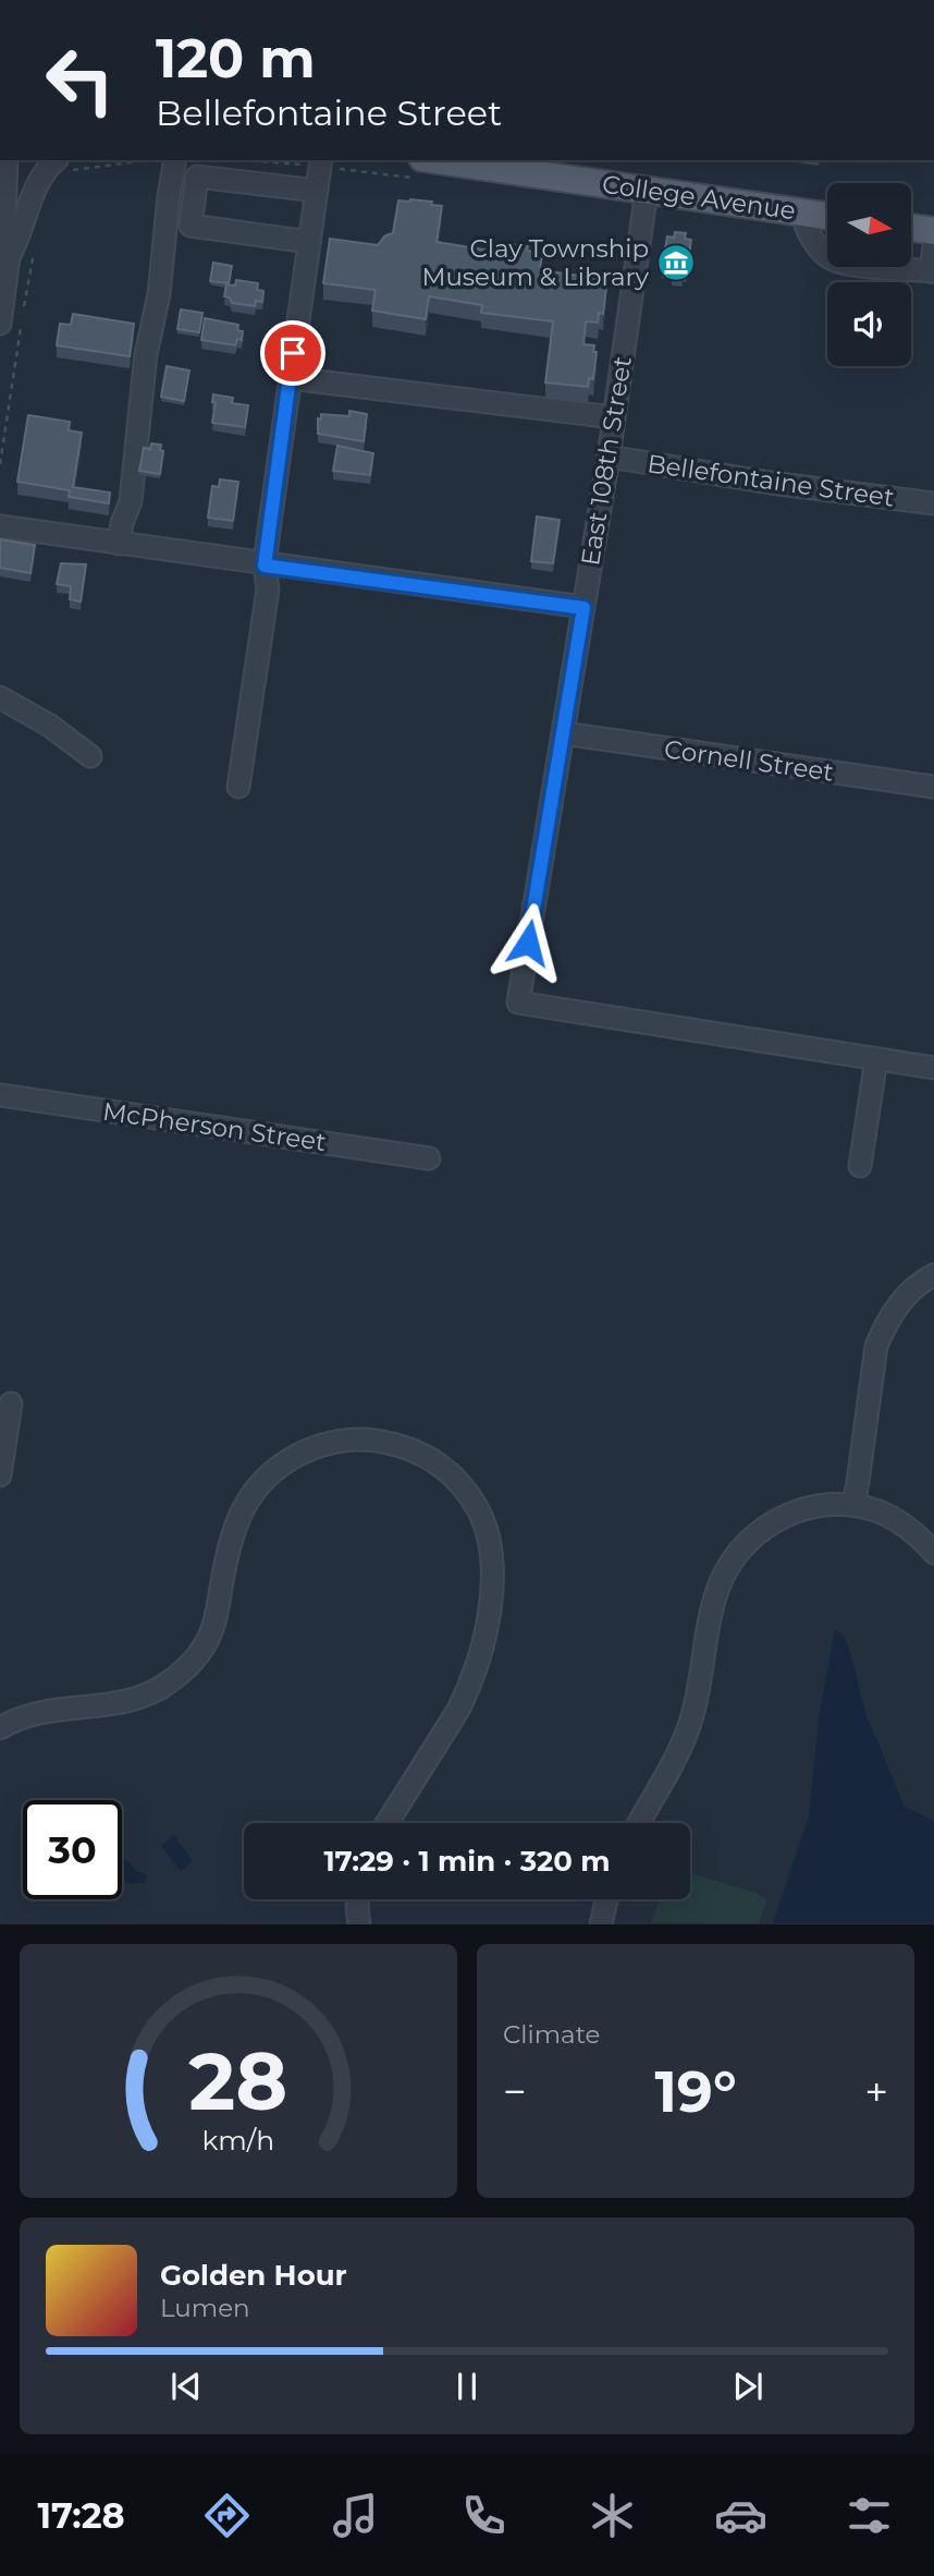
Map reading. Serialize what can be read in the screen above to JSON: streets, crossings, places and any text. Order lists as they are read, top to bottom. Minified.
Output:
{"streets":{"main road":["College Avenue"],"street":["East 108th Street","Bellefontaine Street","Cornell Street","McPherson Street"]},"crossings":[["College Avenue","East 108th Street"],["East 108th Street","Bellefontaine Street"],["East 108th Street","Cornell Street"]],"places":{"museum":["Clay Township Museum & Library"]},"north":"right","page":{"turn":["120 m","Bellefontaine Street"],"limit":"30","trip":"17:29 · 1 min · 320 m","tile":"Climate","heat":["−","19°","+"],"song":["Golden Hour","Lumen"],"tabs":"17:28","gauge":["28","km/h"]}}
